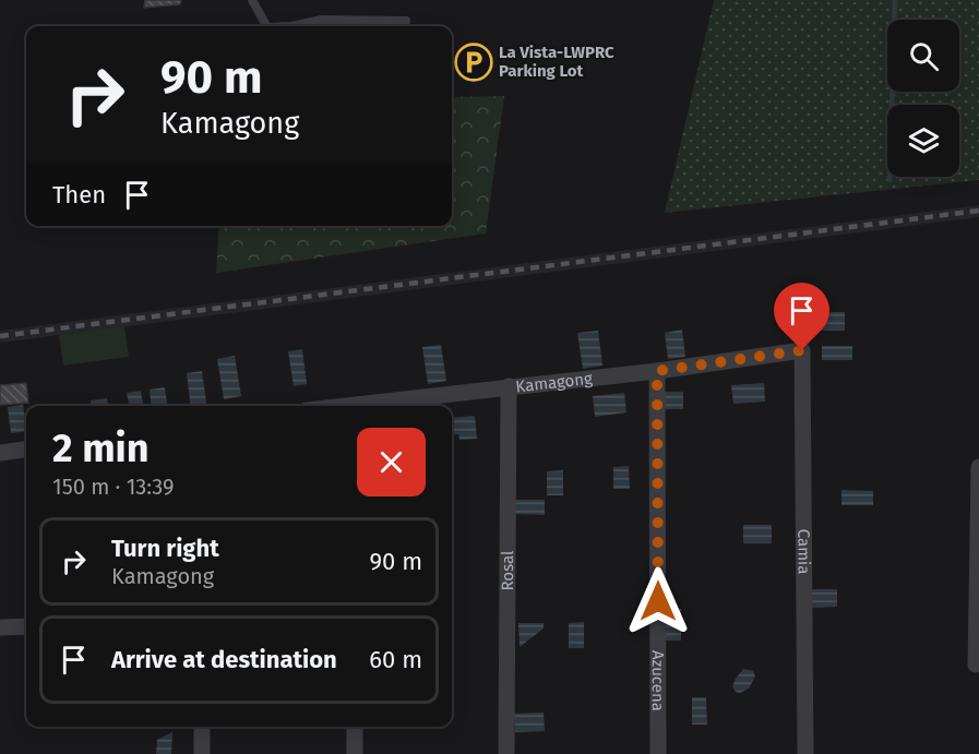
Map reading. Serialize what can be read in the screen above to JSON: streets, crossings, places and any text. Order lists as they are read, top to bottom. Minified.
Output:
{"streets":{"street":["Kamagong","Camia","Rosal","Azucena"]},"crossings":[["Kamagong","Camia"],["Kamagong","Rosal"],["Kamagong","Azucena"]],"places":{"parking":["La Vista-LWPRC Parking Lot"]},"page":{"turn":["90 m","Kamagong"],"then":"Then","heading":["2 min","150 m · 13:39"],"list":[{"name":"Turn right","note":"Kamagong","value":"90 m"},{"name":"Arrive at destination","value":"60 m"}]}}
